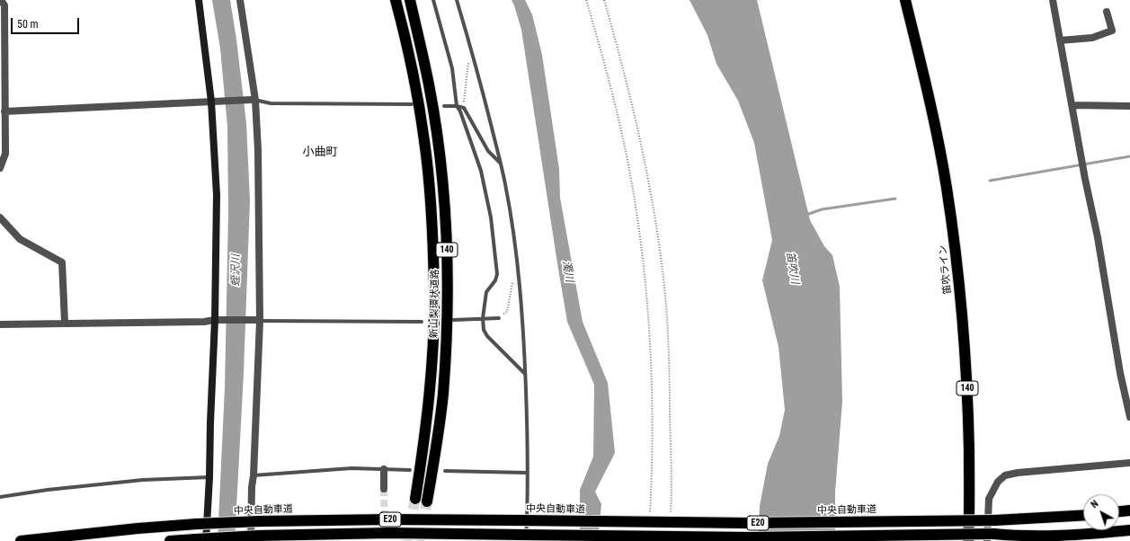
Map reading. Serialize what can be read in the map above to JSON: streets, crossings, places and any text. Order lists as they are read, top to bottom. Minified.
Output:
{"streets":{"highway":["140","笛吹ライン","新山梨環状道路","中央自動車道","E20"]},"districts":["小曲町"],"water":["笛吹川","蛭沢川","濁川"],"scale_bar":"50 m","north":"top left"}
